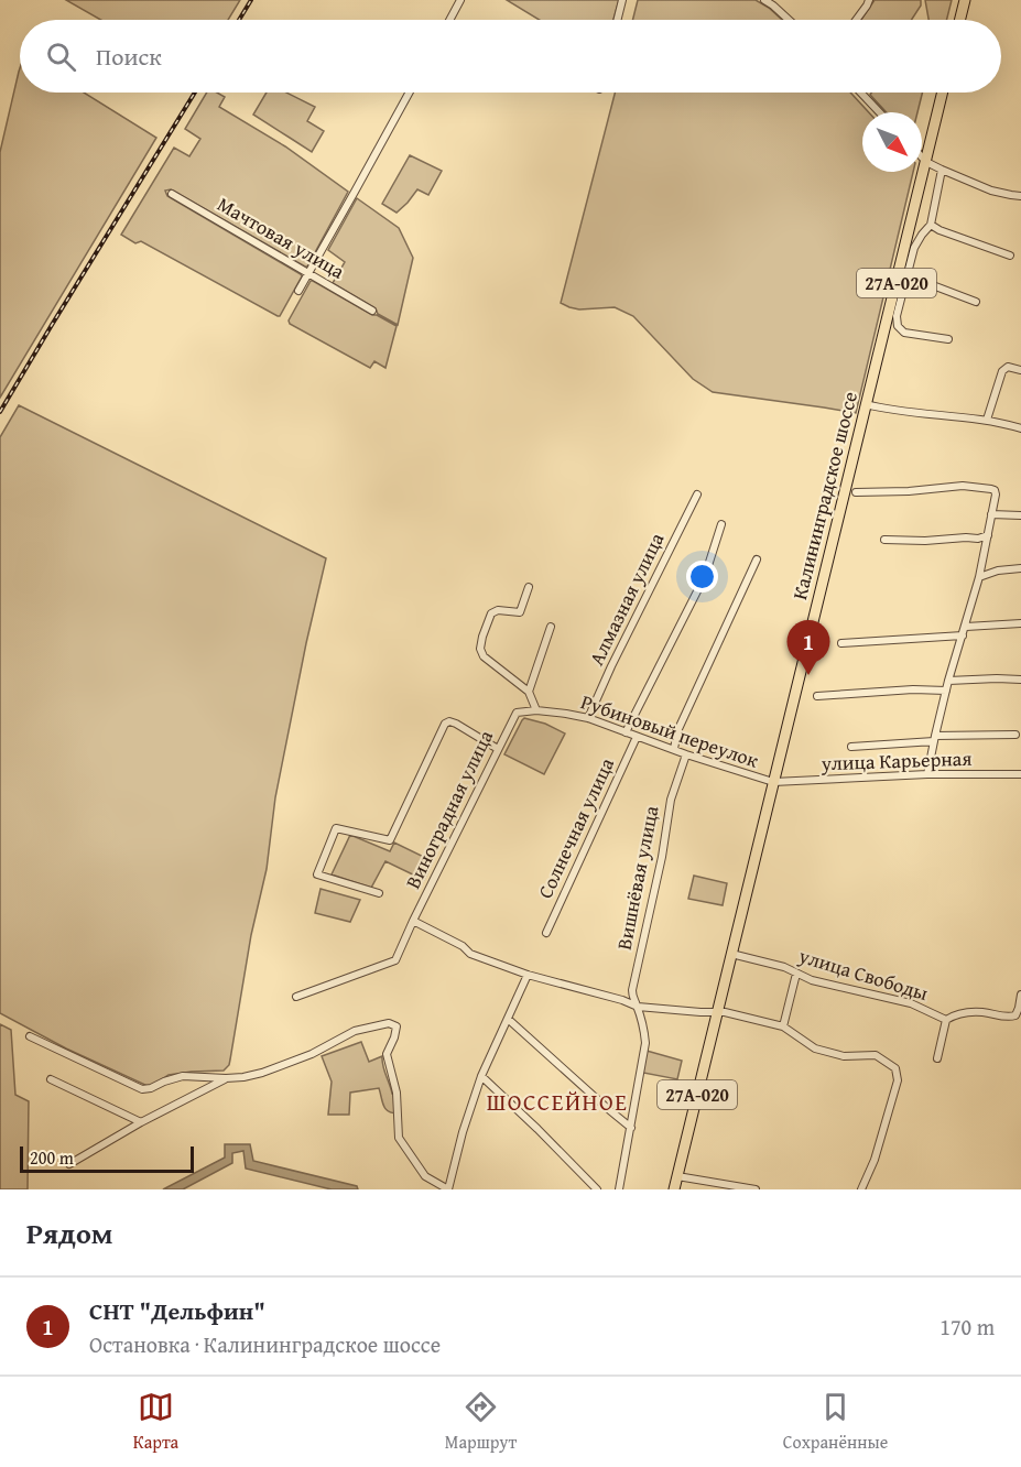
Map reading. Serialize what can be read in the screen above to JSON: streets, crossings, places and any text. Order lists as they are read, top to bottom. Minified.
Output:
{"streets":{"main road":["27А-020","Калининградское шоссе"],"street":["Мачтовая улица","Алмазная улица","Рубиновый переулок","улица Карьерная","Виноградная улица","Солнечная улица","Вишнёвая улица","улица Свободы"]},"crossings":[["Калининградское шоссе","Рубиновый переулок"],["Калининградское шоссе","улица Карьерная"],["Калининградское шоссе","улица Свободы"],["Алмазная улица","Рубиновый переулок"],["Рубиновый переулок","улица Карьерная"],["Рубиновый переулок","Виноградная улица"],["Рубиновый переулок","Солнечная улица"],["Рубиновый переулок","Вишнёвая улица"]],"districts":["ШОССЕЙНОЕ"],"scale_bar":"200 m","north":"bottom right","page":{"search":"Поиск","pins":"1","scale":"200 m","heading":"Рядом","list":[{"mark":"1","name":"СНТ \"Дельфин\"","note":"Остановка · Калининградское шоссе","value":"170 m"}],"nav":["Карта","Маршрут","Сохранённые"]}}
